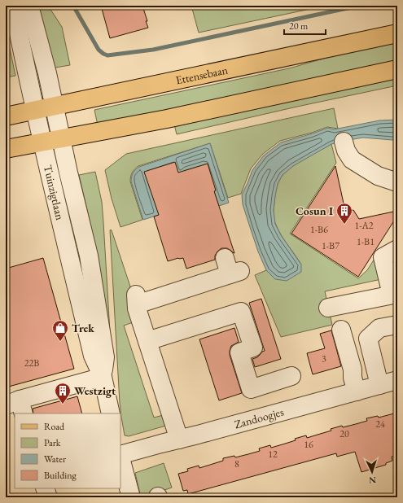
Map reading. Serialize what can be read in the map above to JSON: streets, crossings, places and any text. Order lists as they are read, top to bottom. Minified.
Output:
{"streets":{"main road":["Ettensebaan"],"street":["Tuinzigtlaan","Zandoogjes"]},"crossings":[["Ettensebaan","Tuinzigtlaan"]],"places":{"building":["Cosun I","Westzigt"],"shop":["Trek"]},"house_numbers":["1-A2","1-B6","1-B1","1-B7","3","22B","24","20","16","12","8"],"legend":["Road","Park","Water","Building"],"scale_bar":"20 m","north":"bottom"}
